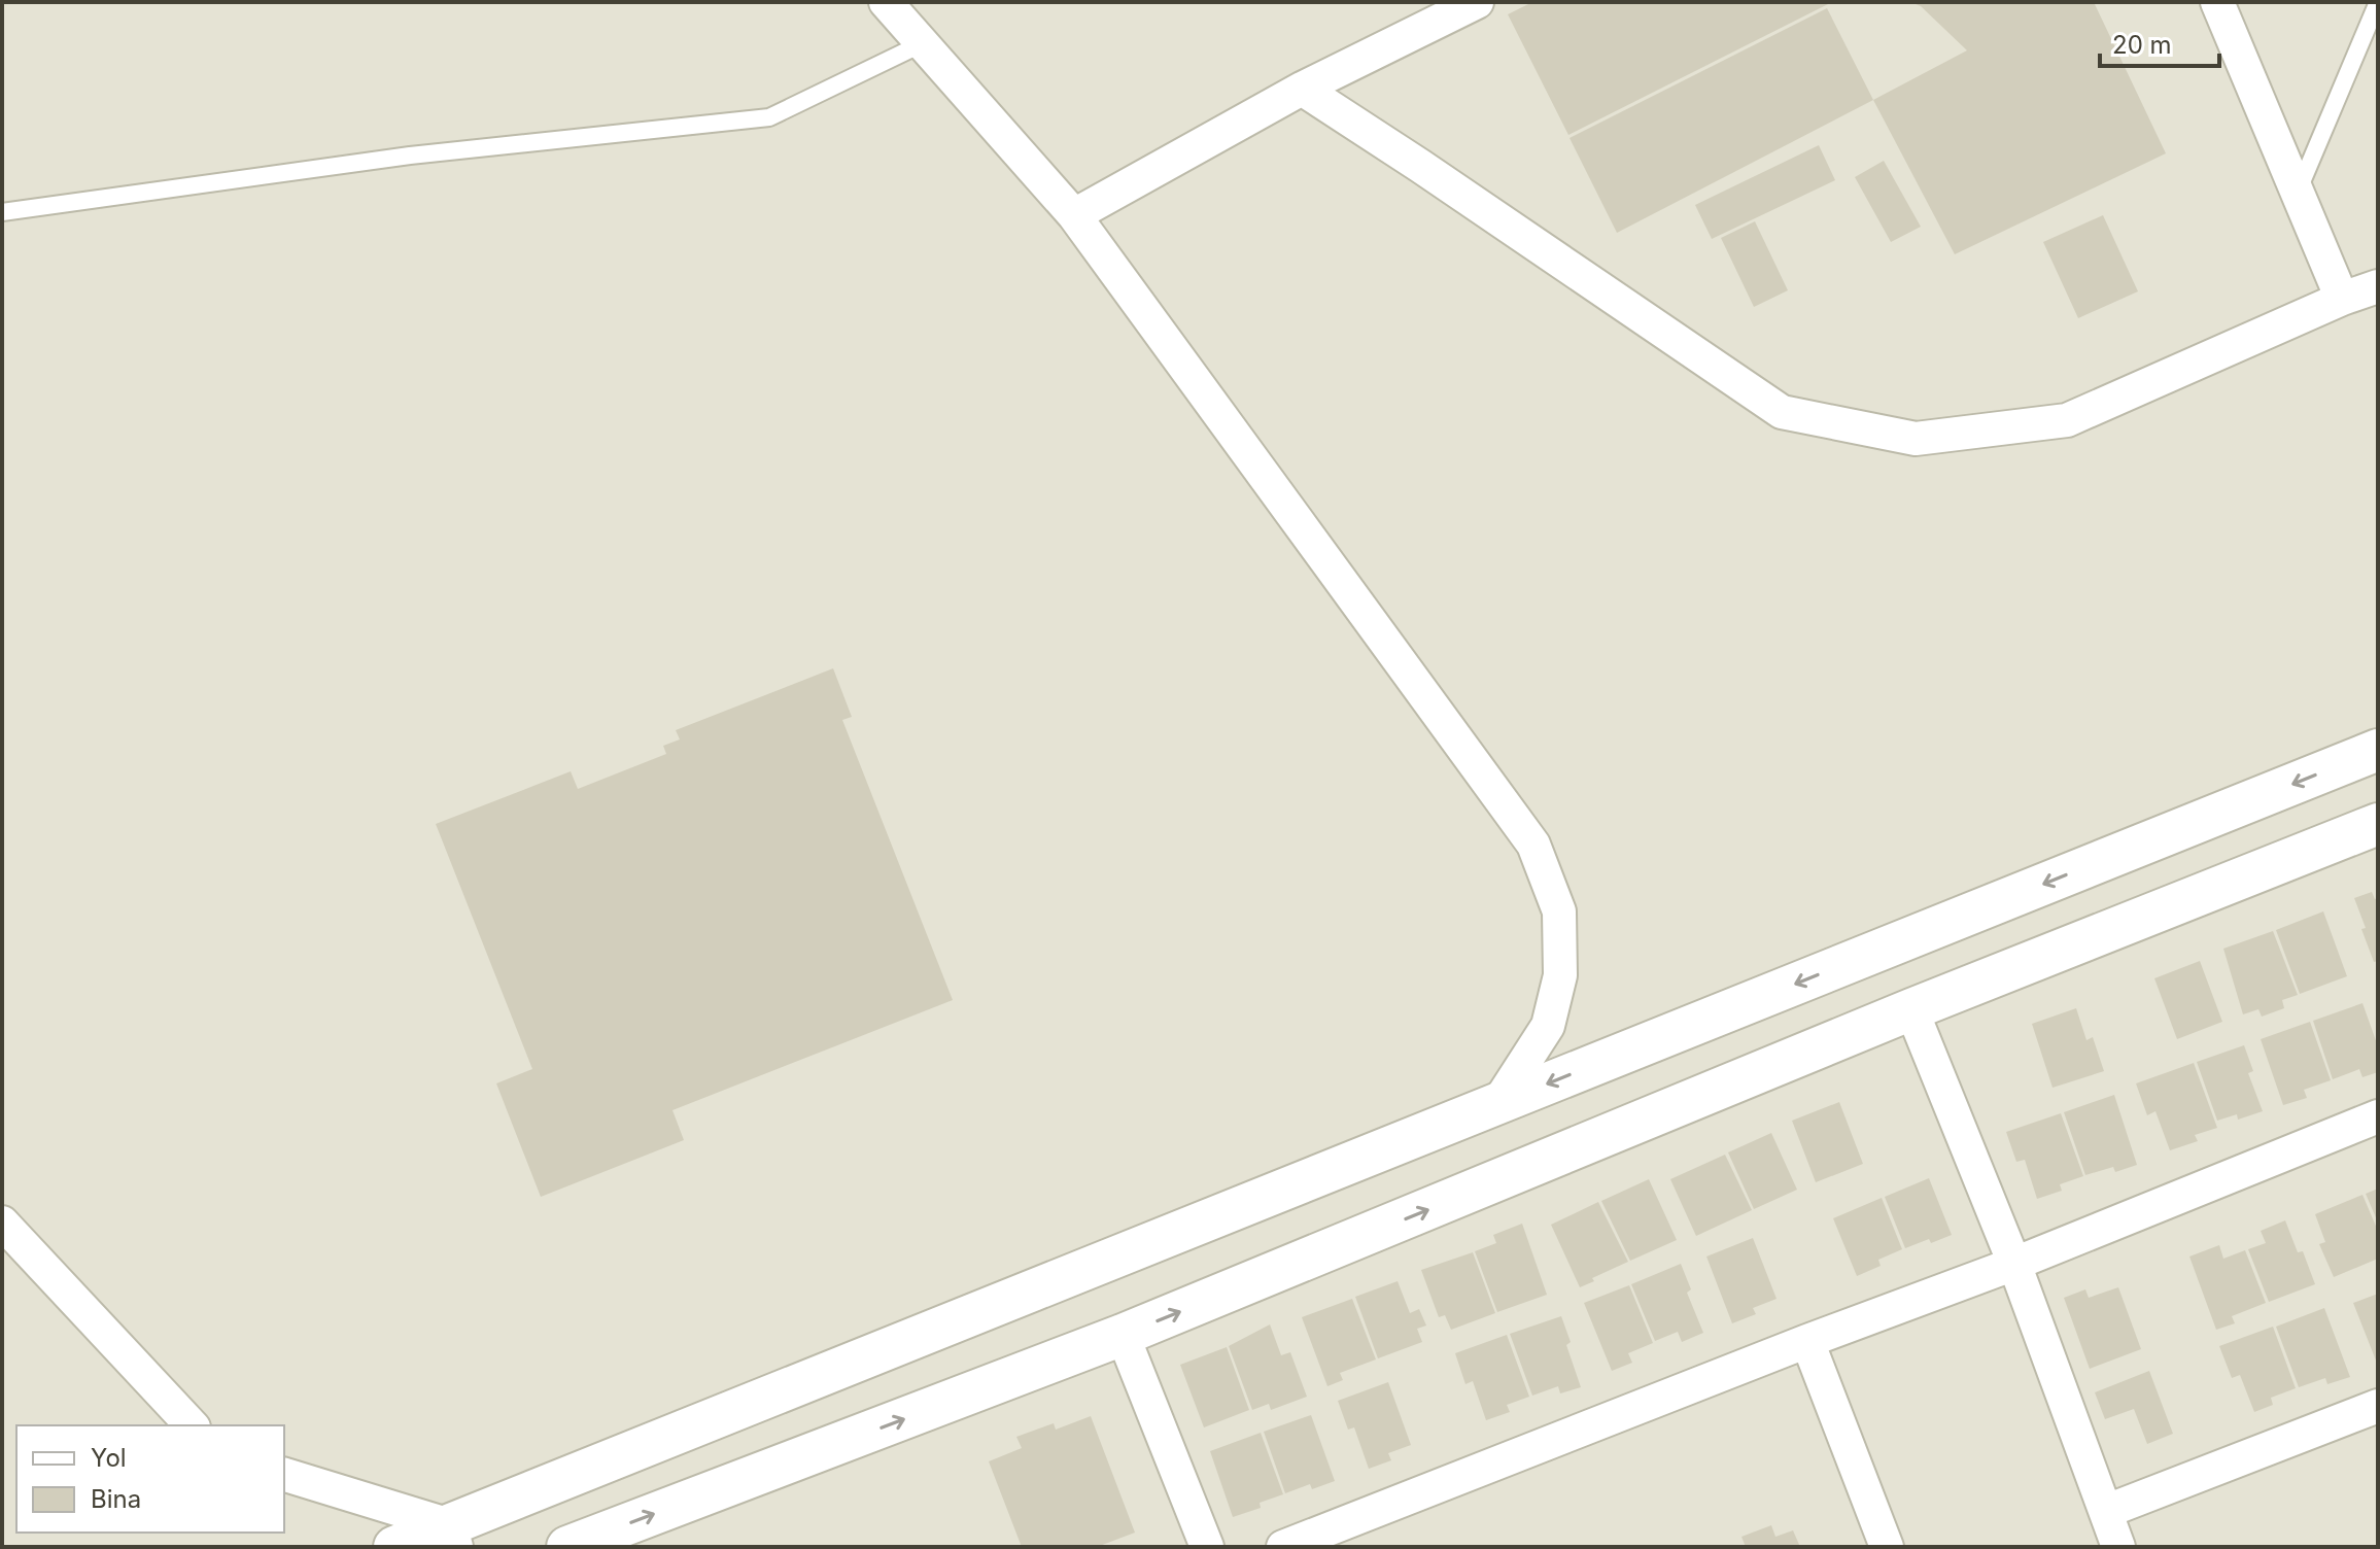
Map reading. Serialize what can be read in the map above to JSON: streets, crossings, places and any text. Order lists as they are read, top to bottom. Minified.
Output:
{"legend":["Yol","Bina"],"scale_bar":"20 m"}
